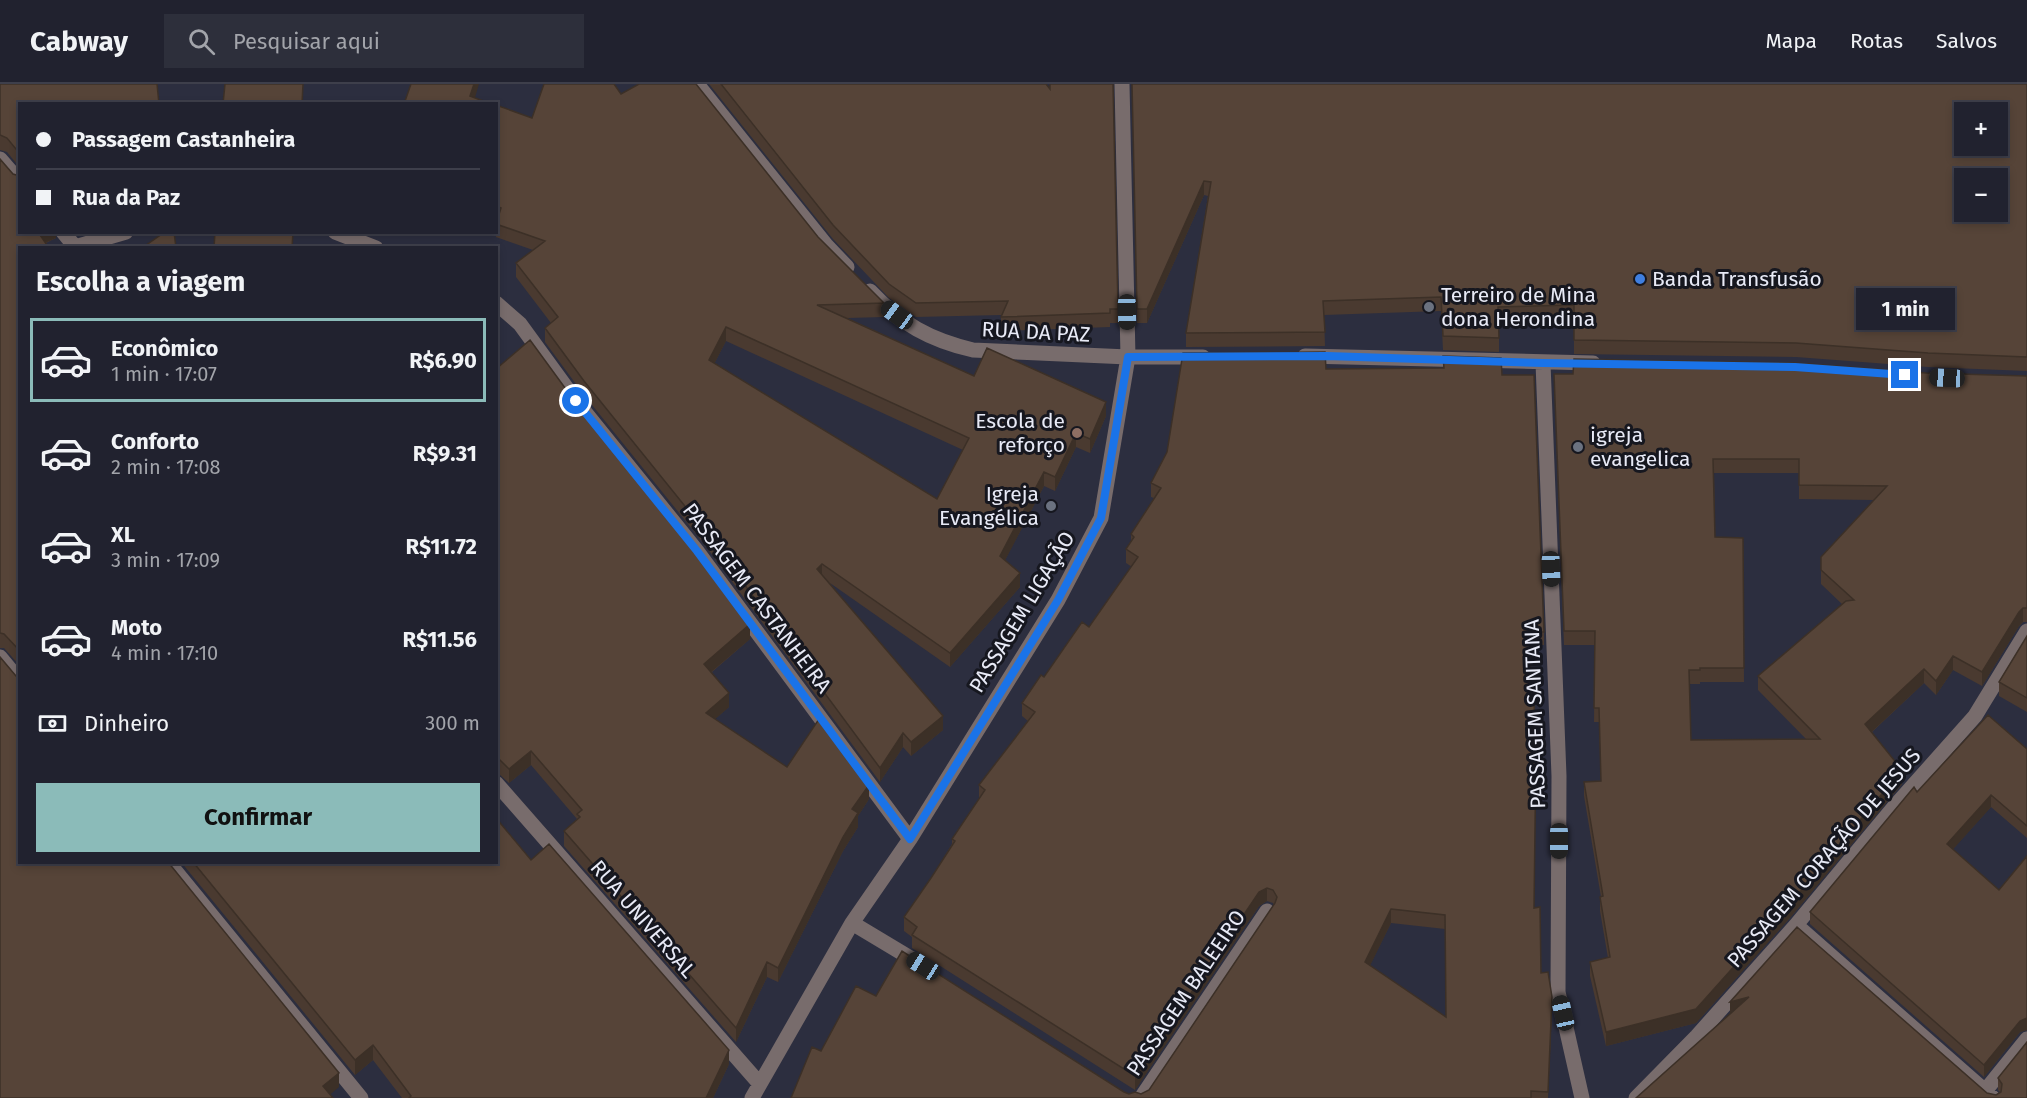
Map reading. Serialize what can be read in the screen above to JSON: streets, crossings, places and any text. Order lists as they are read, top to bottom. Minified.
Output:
{"streets":{"street":["RUA DA PAZ","PASSAGEM CASTANHEIRA","PASSAGEM LIGAÇÃO","PASSAGEM SANTANA","PASSAGEM CORAÇÃO DE JESUS","RUA UNIVERSAL","PASSAGEM BALEEIRO"]},"crossings":[["RUA DA PAZ","PASSAGEM LIGAÇÃO"],["PASSAGEM CASTANHEIRA","PASSAGEM LIGAÇÃO"],["PASSAGEM LIGAÇÃO","RUA UNIVERSAL"]],"places":["Banda Transfusão","Terreiro de Mina dona Herondina","Escola de reforço","igreja evangelica","Igreja Evangélica"],"page":{"header":"Cabway","search":"Pesquisar aqui","nav":["Mapa","Rotas","Salvos"],"map_buttons":["+","−"],"banner":["Passagem Castanheira","Rua da Paz"],"heading":"Escolha a viagem","bubble":"1 min","list":[{"name":"Econômico","note":"1 min · 17:07","value":"R$6.90"},{"name":"Conforto","note":"2 min · 17:08","value":"R$9.31"},{"name":"XL","note":"3 min · 17:09","value":"R$11.72"},{"name":"Moto","note":"4 min · 17:10","value":"R$11.56"}],"pay":["Dinheiro","300 m"],"buttons":"Confirmar"}}
